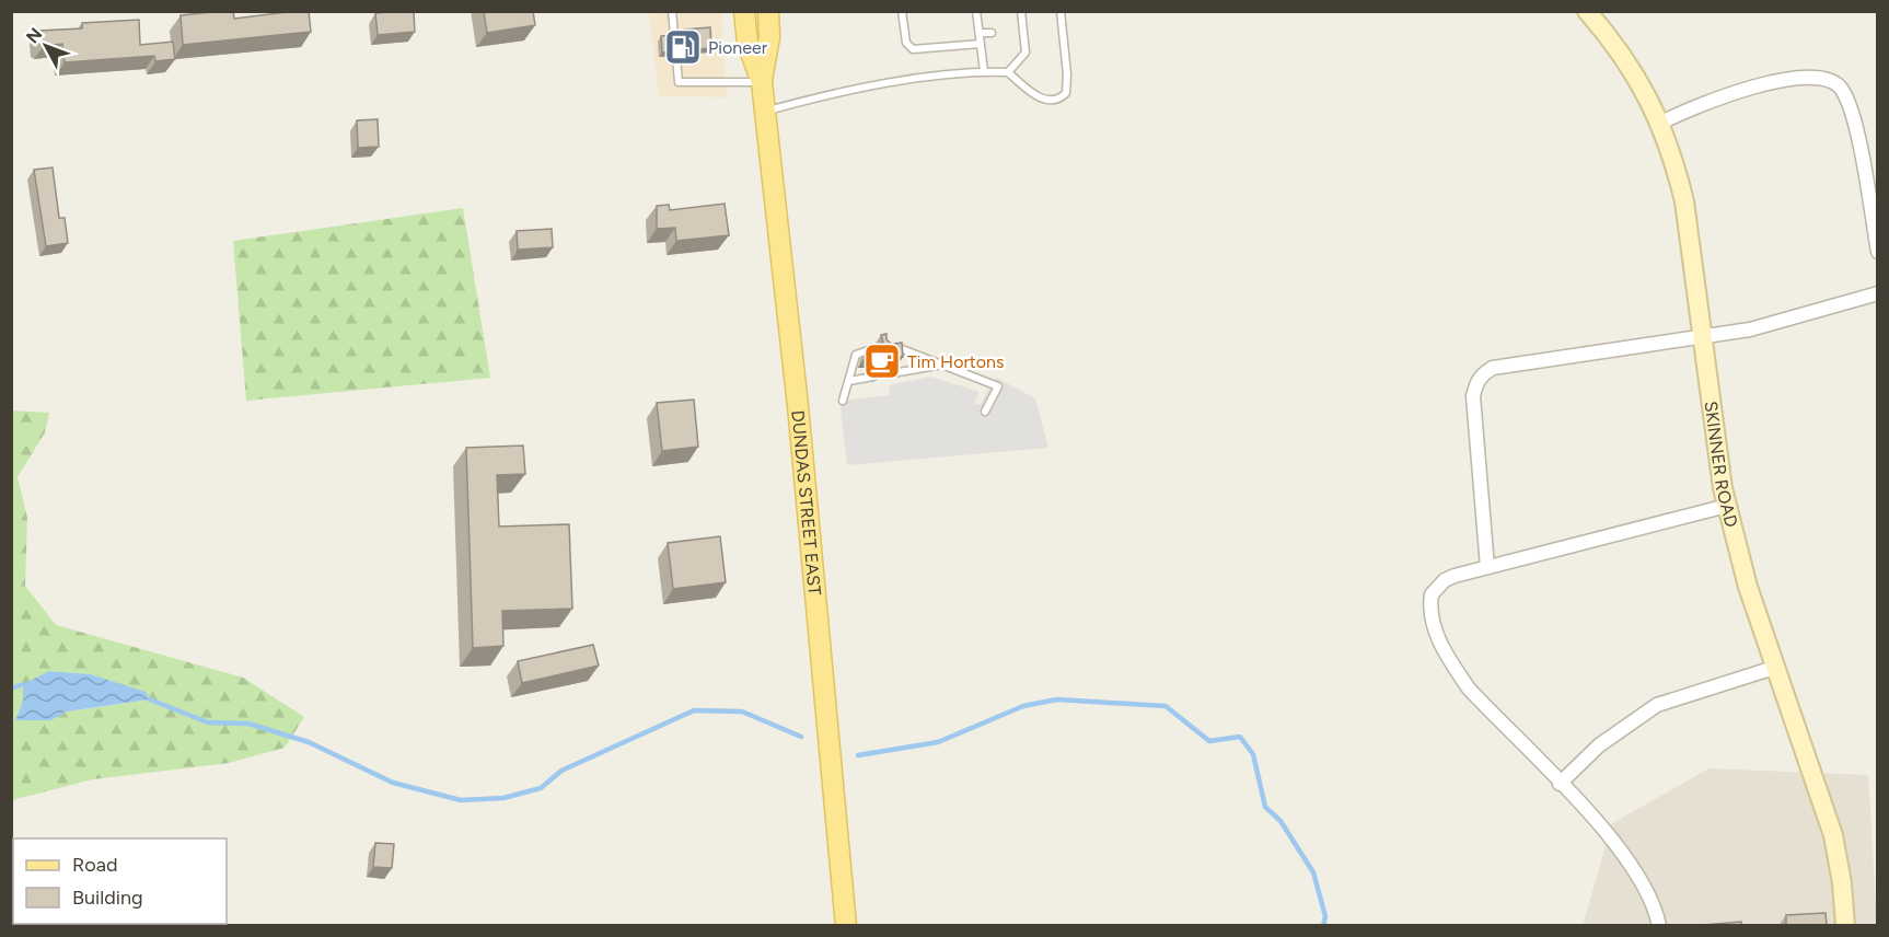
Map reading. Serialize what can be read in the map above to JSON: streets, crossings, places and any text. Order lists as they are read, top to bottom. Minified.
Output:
{"streets":{"main road":["DUNDAS STREET EAST"],"street":["SKINNER ROAD"]},"places":{"fuel station":["Pioneer"],"cafe":["Tim Hortons"]},"legend":["Road","Building"],"north":"top left"}
